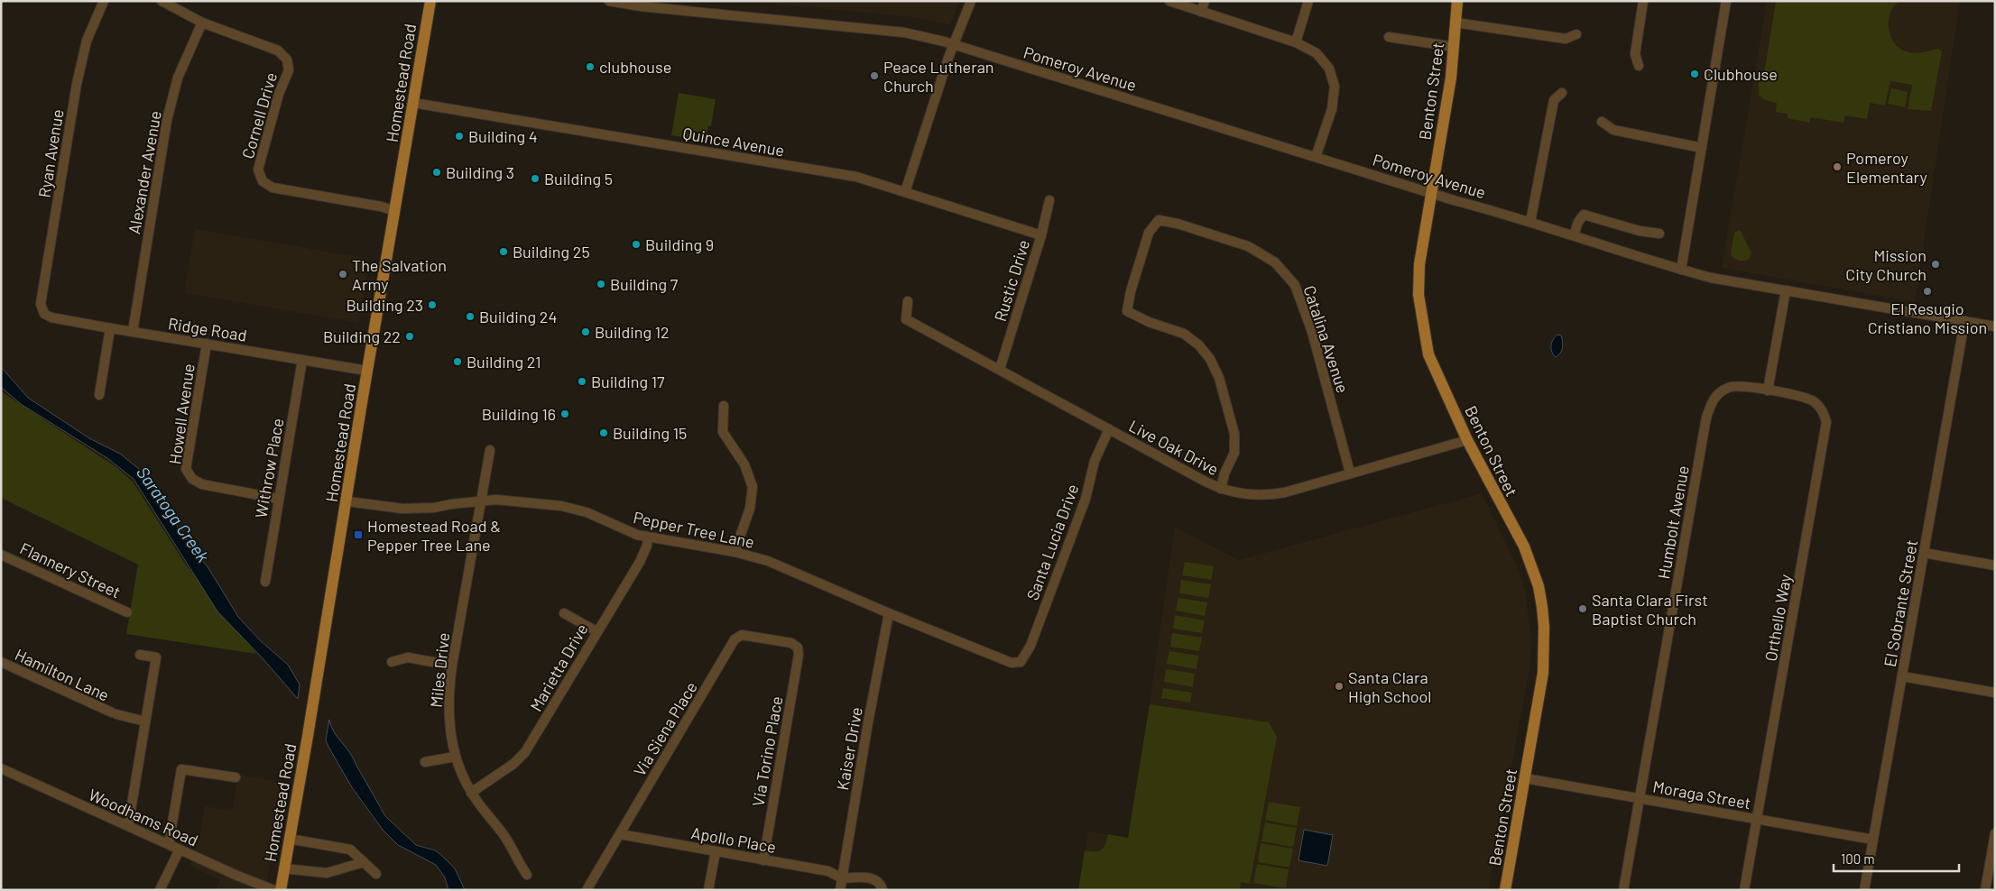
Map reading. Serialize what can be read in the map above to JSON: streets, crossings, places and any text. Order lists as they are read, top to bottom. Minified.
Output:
{"streets":{"main road":["Homestead Road","Benton Street"],"street":["Pomeroy Avenue","Cornell Drive","Quince Avenue","Ryan Avenue","Alexander Avenue","Rustic Drive","Ridge Road","Catalina Avenue","Howell Avenue","Live Oak Drive","Withrow Place","Humbolt Avenue","Pepper Tree Lane","Santa Lucia Drive","Flannery Street","El Sobrante Street","Orthello Way","Marietta Drive","Miles Drive","Hamilton Lane","Via Siena Place","Kaiser Drive","Via Torino Place","Moraga Street","Woodhams Road","Apollo Place"]},"crossings":[["Pomeroy Avenue","Benton Street"],["Pomeroy Avenue","El Sobrante Street"],["Homestead Road","Cornell Drive"],["Homestead Road","Quince Avenue"],["Homestead Road","Ridge Road"],["Homestead Road","Pepper Tree Lane"],["Benton Street","Live Oak Drive"],["Benton Street","Moraga Street"],["Cornell Drive","Alexander Avenue"],["Quince Avenue","Rustic Drive"],["Ryan Avenue","Ridge Road"],["Alexander Avenue","Ridge Road"],["Rustic Drive","Live Oak Drive"],["Ridge Road","Howell Avenue"],["Ridge Road","Withrow Place"],["Catalina Avenue","Live Oak Drive"],["Howell Avenue","Withrow Place"],["Live Oak Drive","Santa Lucia Drive"],["Humbolt Avenue","Orthello Way"],["Humbolt Avenue","Moraga Street"],["Pepper Tree Lane","Santa Lucia Drive"],["Pepper Tree Lane","Marietta Drive"],["Pepper Tree Lane","Miles Drive"],["Pepper Tree Lane","Kaiser Drive"],["El Sobrante Street","Moraga Street"],["Orthello Way","Moraga Street"],["Marietta Drive","Miles Drive"],["Via Siena Place","Via Torino Place"],["Via Siena Place","Apollo Place"],["Kaiser Drive","Apollo Place"],["Via Torino Place","Apollo Place"]],"water":["Saratoga Creek"],"places":{"other":["clubhouse","Clubhouse","Peace Lutheran Church","Building 4","Pomeroy Elementary","Building 3","Building 5","Building 9","Building 25","Mission City Church","The Salvation Army","Building 7","El Resugio Cristiano Mission","Building 23","Building 24","Building 12","Building 22","Building 21","Building 17","Building 16","Building 15","Santa Clara First Baptist Church","Santa Clara High School"],"transit":["Homestead Road & Pepper Tree Lane"]},"scale_bar":"100 m"}
